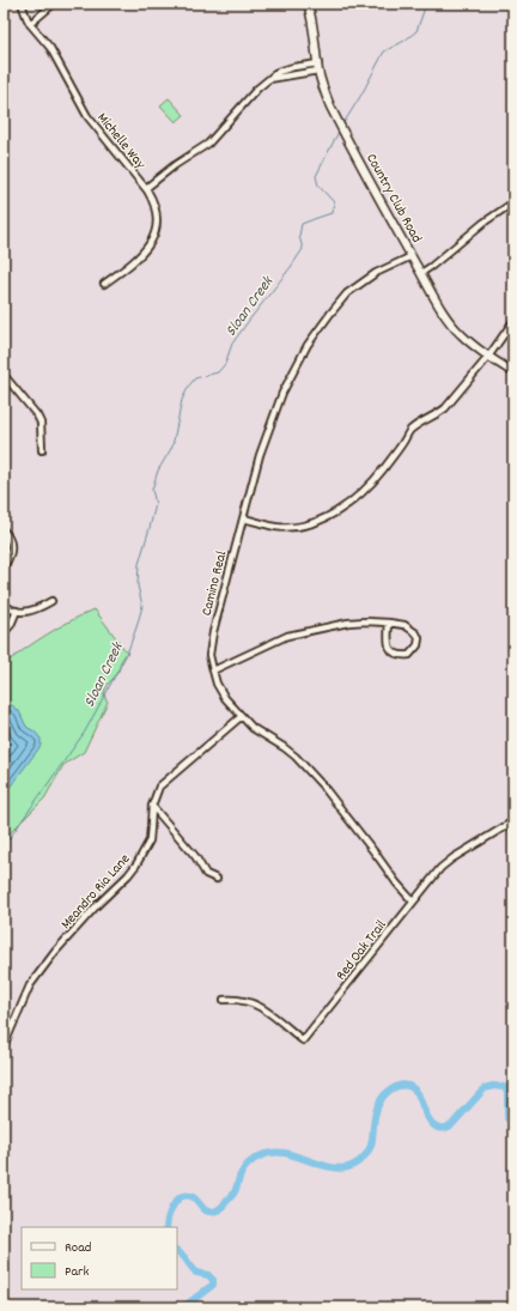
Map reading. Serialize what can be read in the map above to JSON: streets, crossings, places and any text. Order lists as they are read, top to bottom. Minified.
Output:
{"streets":{"main road":["Country Club Road"],"street":["Michelle Way","Camino Real","Meandro Ria Lane","Red Oak Trail"]},"crossings":[["Country Club Road","Camino Real"],["Camino Real","Meandro Ria Lane"],["Camino Real","Red Oak Trail"]],"water":["Sloan Creek"],"legend":["Road","Park"]}
